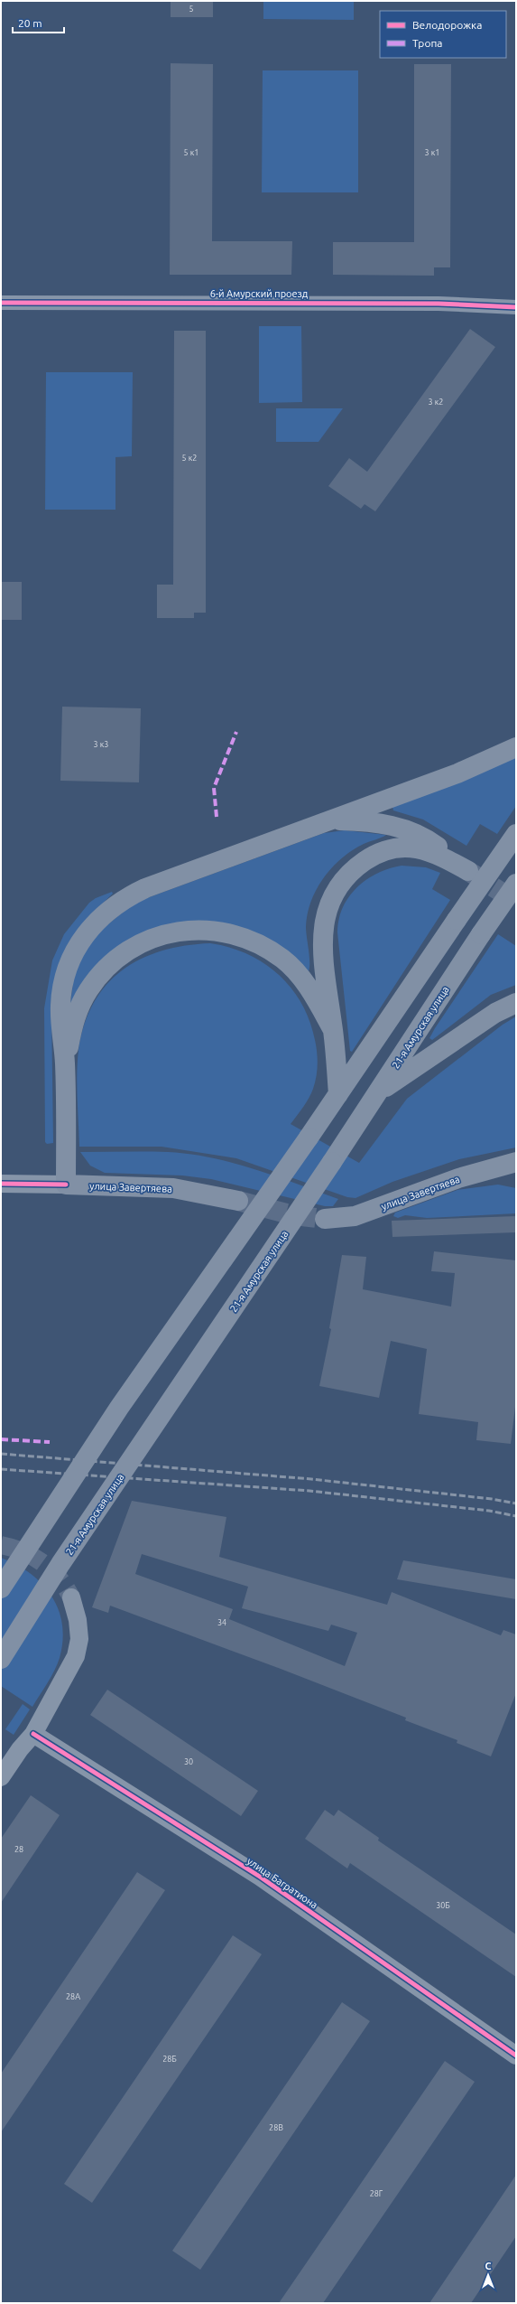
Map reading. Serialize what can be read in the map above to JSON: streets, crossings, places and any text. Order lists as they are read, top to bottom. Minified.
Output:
{"streets":{"main road":["21-я Амурская улица","улица Завертяева"],"street":["6-й Амурский проезд","улица Багратиона"]},"house_numbers":["5","5 к1","3 к1","3 к2","5 к2","3 к3","34","30","28","30Б","28А","28Б","28В","28Г"],"legend":["Велодорожка","Тропа"],"scale_bar":"20 m","north":"top"}
